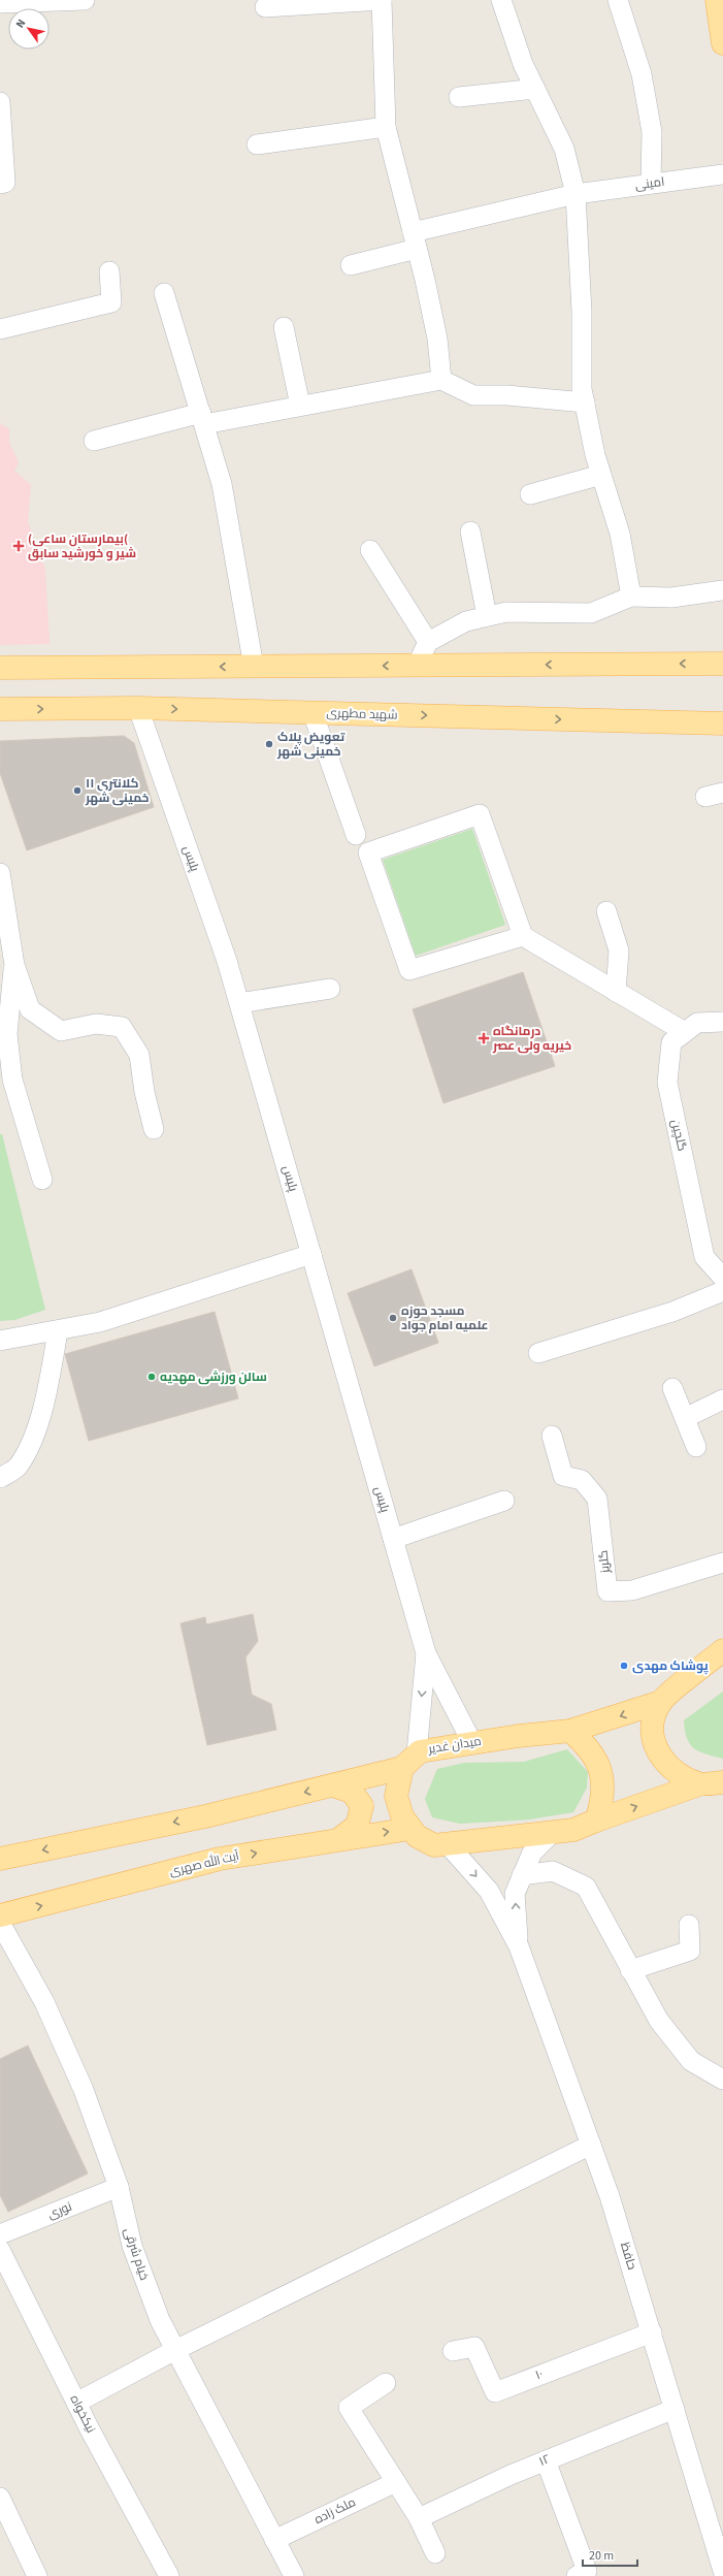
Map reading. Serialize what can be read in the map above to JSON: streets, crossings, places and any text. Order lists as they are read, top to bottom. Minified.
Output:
{"streets":{"main road":["شهید مطهری","میدان غدیر","آیت الله صهری"],"street":["امینی","پلیس","گلچین","گلریز","نوری","خیام شرقی","حافظ","۱۰","نیکخواه","۱۲","ملک زاده"]},"crossings":[["شهید مطهری","پلیس"],["نوری","خیام شرقی"],["خیام شرقی","ملک زاده"],["حافظ","۱۰"],["حافظ","۱۲"]],"places":{"health":["(بیمارستان ساعی( شیر و خورشید سابق","درمانگاه خیریه ولی عصر"],"other":["تعویض پلاک خمینی شهر","کلانتری ۱۱ خمینی شهر","مسجد حوزه علمیه امام جواد","سالن ورزشی مهدیه","پوشاک مهدی"]},"scale_bar":"20 m","north":"top left"}
